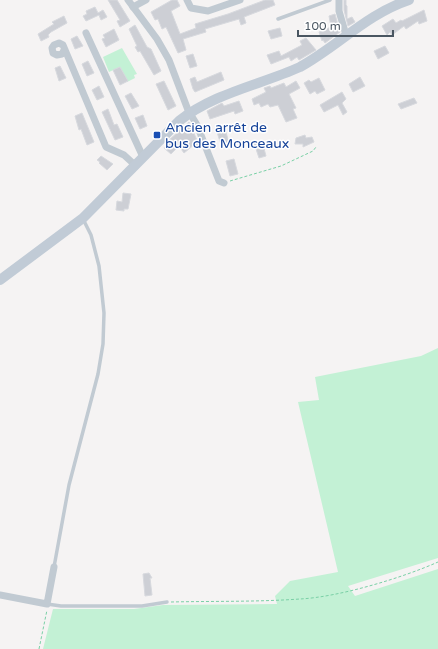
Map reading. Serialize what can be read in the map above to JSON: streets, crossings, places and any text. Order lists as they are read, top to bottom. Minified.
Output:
{"places":{"transit":["Ancien arrêt de bus des Monceaux"]},"scale_bar":"100 m"}
